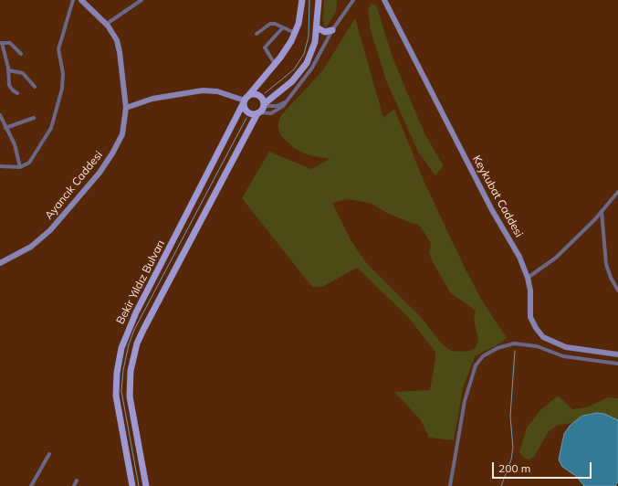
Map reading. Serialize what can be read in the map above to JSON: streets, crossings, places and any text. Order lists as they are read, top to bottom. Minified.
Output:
{"streets":{"main road":["Bekir Yıldız Bulvarı"],"street":["Ayancık Caddesi","Keykubat Caddesi"]},"scale_bar":"200 m"}
